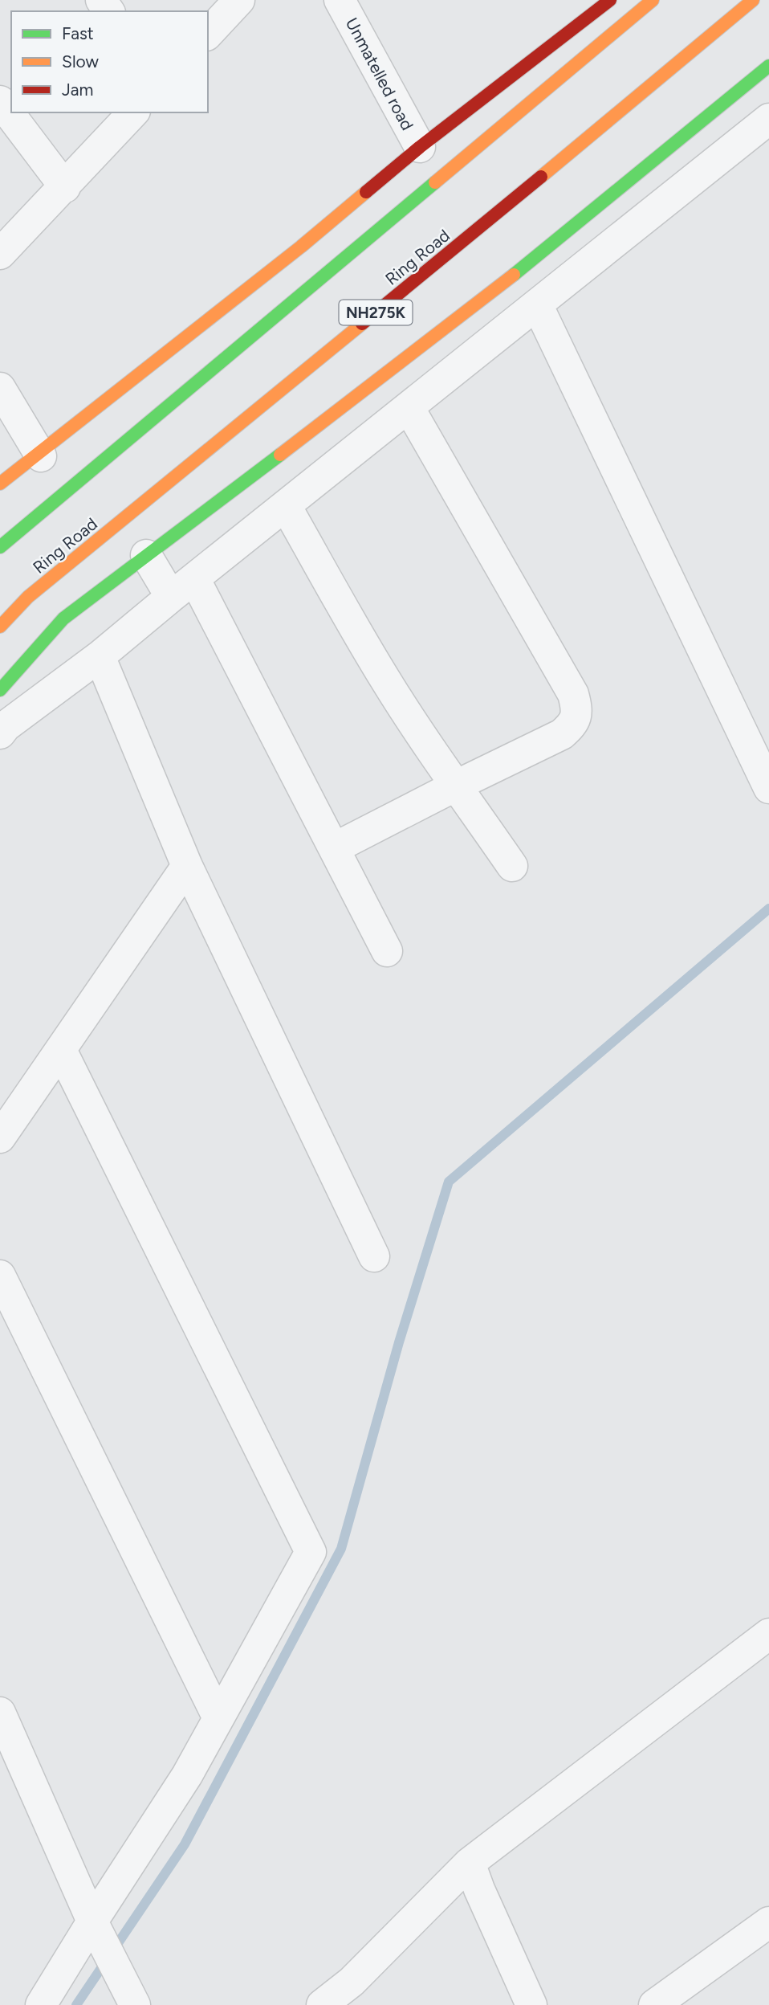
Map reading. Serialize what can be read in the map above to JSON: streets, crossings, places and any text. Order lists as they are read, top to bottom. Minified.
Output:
{"streets":{"main road":["Ring Road","NH275K"],"street":["Unmatelled road"]},"legend":["Fast","Slow","Jam"]}
